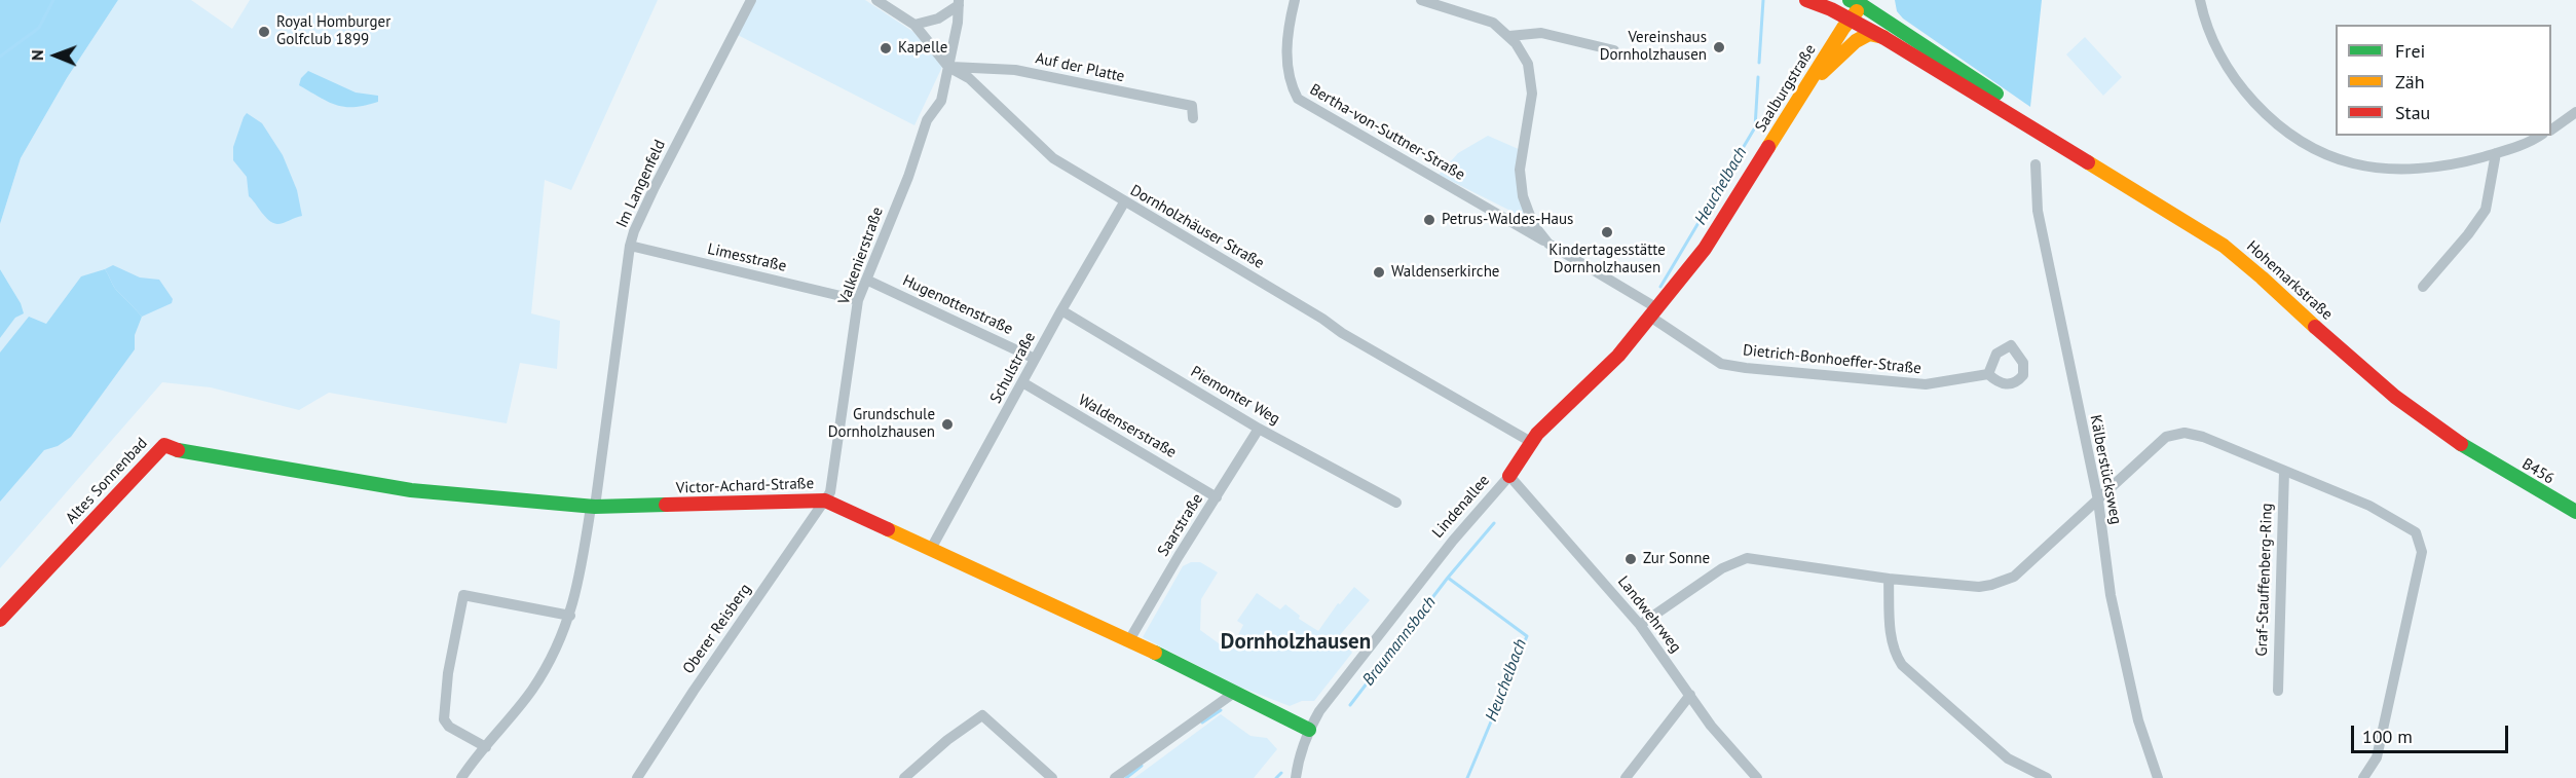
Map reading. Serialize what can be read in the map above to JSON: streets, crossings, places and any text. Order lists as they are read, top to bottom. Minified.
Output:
{"streets":{"street":["Auf der Platte","Saalburgstraße","Bertha-von-Suttner-Straße","Im Langenfeld","Dornholzhäuser Straße","Valkenierstraße","Limesstraße","Hohemarkstraße","Hugenottenstraße","Dietrich-Bonhoeffer-Straße","Schulstraße","Piemonter Weg","Waldenserstraße","Kälberstücksweg","B456","Altes Sonnenbad","Victor-Achard-Straße","Lindenallee","Saarstraße","Graf-Stauffenberg-Ring","Landwehrweg","Oberer Reisberg"]},"crossings":[["Auf der Platte","Dornholzhäuser Straße"],["Auf der Platte","Valkenierstraße"],["Saalburgstraße","Bertha-von-Suttner-Straße"],["Saalburgstraße","Hohemarkstraße"],["Saalburgstraße","Dietrich-Bonhoeffer-Straße"],["Saalburgstraße","Lindenallee"],["Bertha-von-Suttner-Straße","Dietrich-Bonhoeffer-Straße"],["Bertha-von-Suttner-Straße","Lindenallee"],["Im Langenfeld","Limesstraße"],["Im Langenfeld","Victor-Achard-Straße"],["Dornholzhäuser Straße","Valkenierstraße"],["Dornholzhäuser Straße","Schulstraße"],["Dornholzhäuser Straße","Lindenallee"],["Valkenierstraße","Limesstraße"],["Valkenierstraße","Hugenottenstraße"],["Valkenierstraße","Victor-Achard-Straße"],["Valkenierstraße","Oberer Reisberg"],["Hohemarkstraße","B456"],["Hugenottenstraße","Schulstraße"],["Dietrich-Bonhoeffer-Straße","Lindenallee"],["Schulstraße","Piemonter Weg"],["Schulstraße","Waldenserstraße"],["Schulstraße","Victor-Achard-Straße"],["Piemonter Weg","Saarstraße"],["Waldenserstraße","Saarstraße"],["Altes Sonnenbad","Victor-Achard-Straße"],["Victor-Achard-Straße","Lindenallee"],["Victor-Achard-Straße","Saarstraße"],["Victor-Achard-Straße","Oberer Reisberg"],["Lindenallee","Landwehrweg"]],"districts":["Dornholzhausen"],"water":["Heuchelbach","Braumannsbach"],"places":["Royal Homburger Golfclub 1899","Vereinshaus Dornholzhausen","Kapelle","Petrus-Waldes-Haus","Kindertagesstätte Dornholzhausen","Waldenserkirche","Grundschule Dornholzhausen","Zur Sonne"],"legend":["Frei","Zäh","Stau"],"scale_bar":"100 m","north":"left"}
